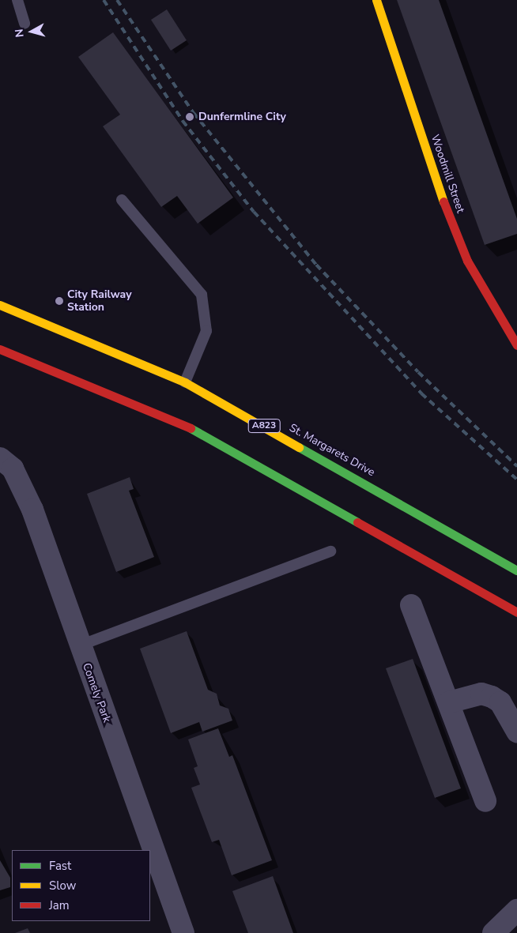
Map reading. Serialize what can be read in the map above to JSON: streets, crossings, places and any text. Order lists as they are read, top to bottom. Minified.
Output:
{"streets":{"main road":["Woodmill Street","A823","St. Margarets Drive"],"street":["Comely Park"]},"places":["Dunfermline City","City Railway Station"],"legend":["Fast","Slow","Jam"],"north":"left"}
